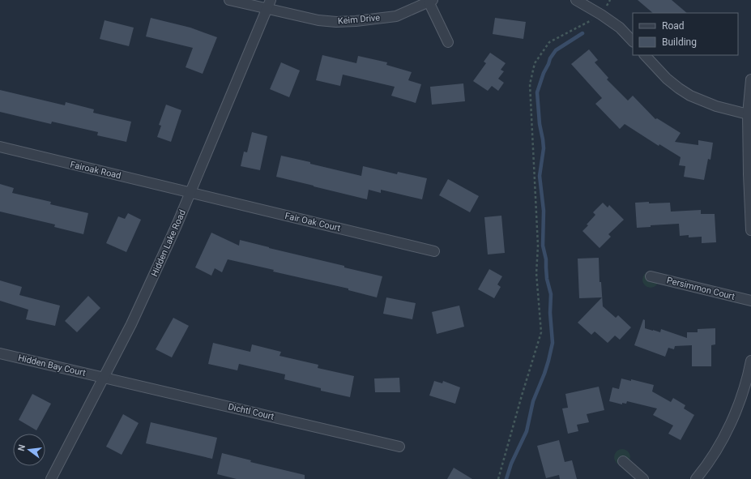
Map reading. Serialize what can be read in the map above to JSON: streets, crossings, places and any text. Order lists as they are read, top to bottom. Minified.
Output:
{"streets":{"street":["Keim Drive","Fairoak Road","Fair Oak Court","Hidden Lake Road","Persimmon Court","Hidden Bay Court","Dichtl Court"]},"crossings":[["Keim Drive","Hidden Lake Road"],["Fairoak Road","Fair Oak Court"],["Fairoak Road","Hidden Lake Road"],["Fair Oak Court","Hidden Lake Road"],["Hidden Lake Road","Hidden Bay Court"],["Hidden Lake Road","Dichtl Court"],["Hidden Bay Court","Dichtl Court"]],"legend":["Road","Building"],"north":"left"}
